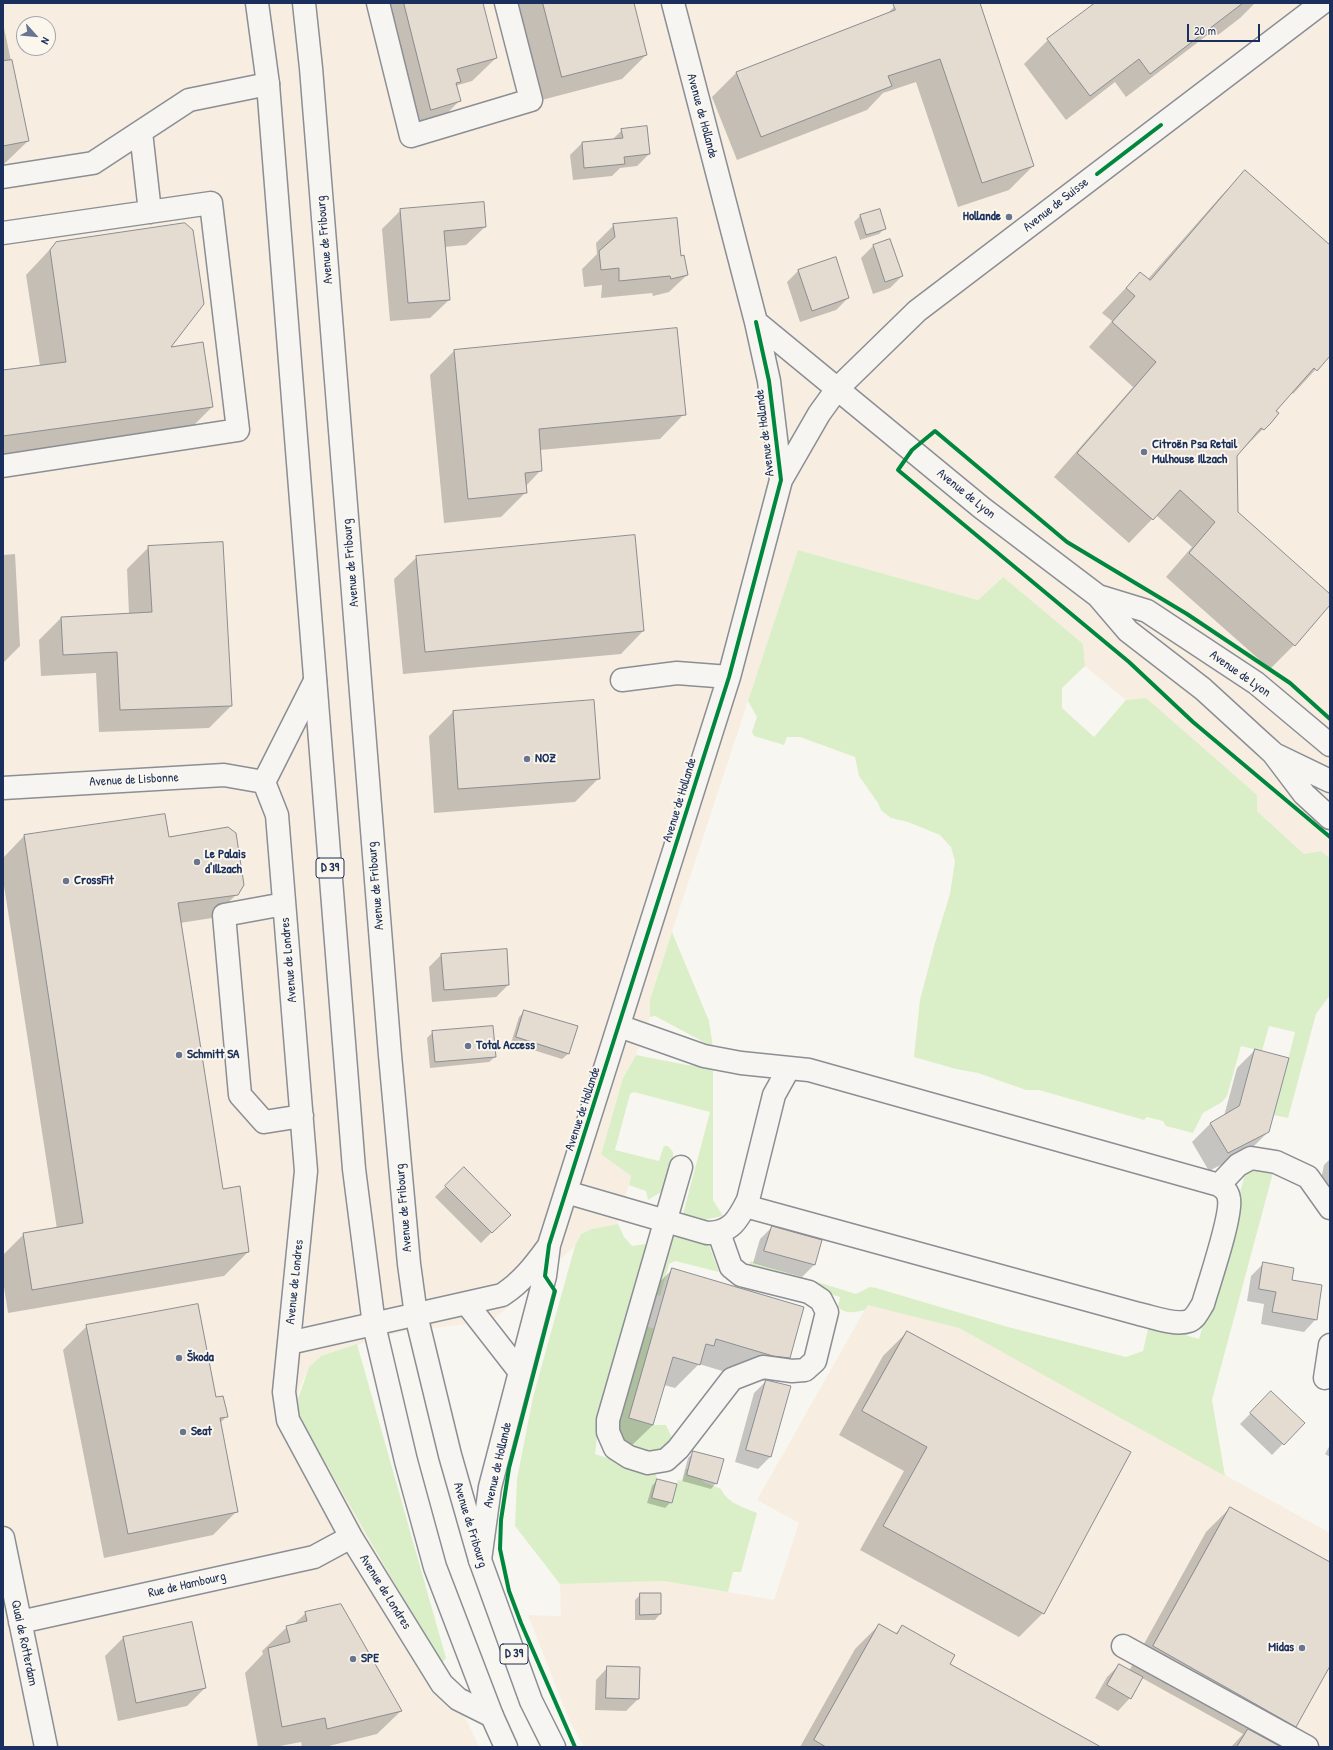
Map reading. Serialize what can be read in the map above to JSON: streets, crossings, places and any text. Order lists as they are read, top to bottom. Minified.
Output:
{"streets":{"street":["Avenue de Hollande","Avenue de Suisse","Avenue de Fribourg","Avenue de Lyon","Avenue de Lisbonne","D 39","Avenue de Londres","Rue de Hambourg","Quai de Rotterdam"]},"crossings":[["Avenue de Hollande","Avenue de Suisse"],["Avenue de Hollande","Avenue de Fribourg"],["Avenue de Hollande","Avenue de Lyon"],["Avenue de Hollande","D 39"],["Avenue de Hollande","Avenue de Londres"],["Avenue de Suisse","Avenue de Lyon"],["Avenue de Lisbonne","Avenue de Londres"],["D 39","Avenue de Londres"],["Avenue de Londres","Rue de Hambourg"],["Rue de Hambourg","Quai de Rotterdam"]],"places":["Hollande","Citroën Psa Retail Mulhouse Illzach","NOZ","Le Palais d'Illzach","CrossFit","Total Access","Schmitt SA","Škoda","Seat","Midas","SPE"],"scale_bar":"20 m","north":"bottom right"}
